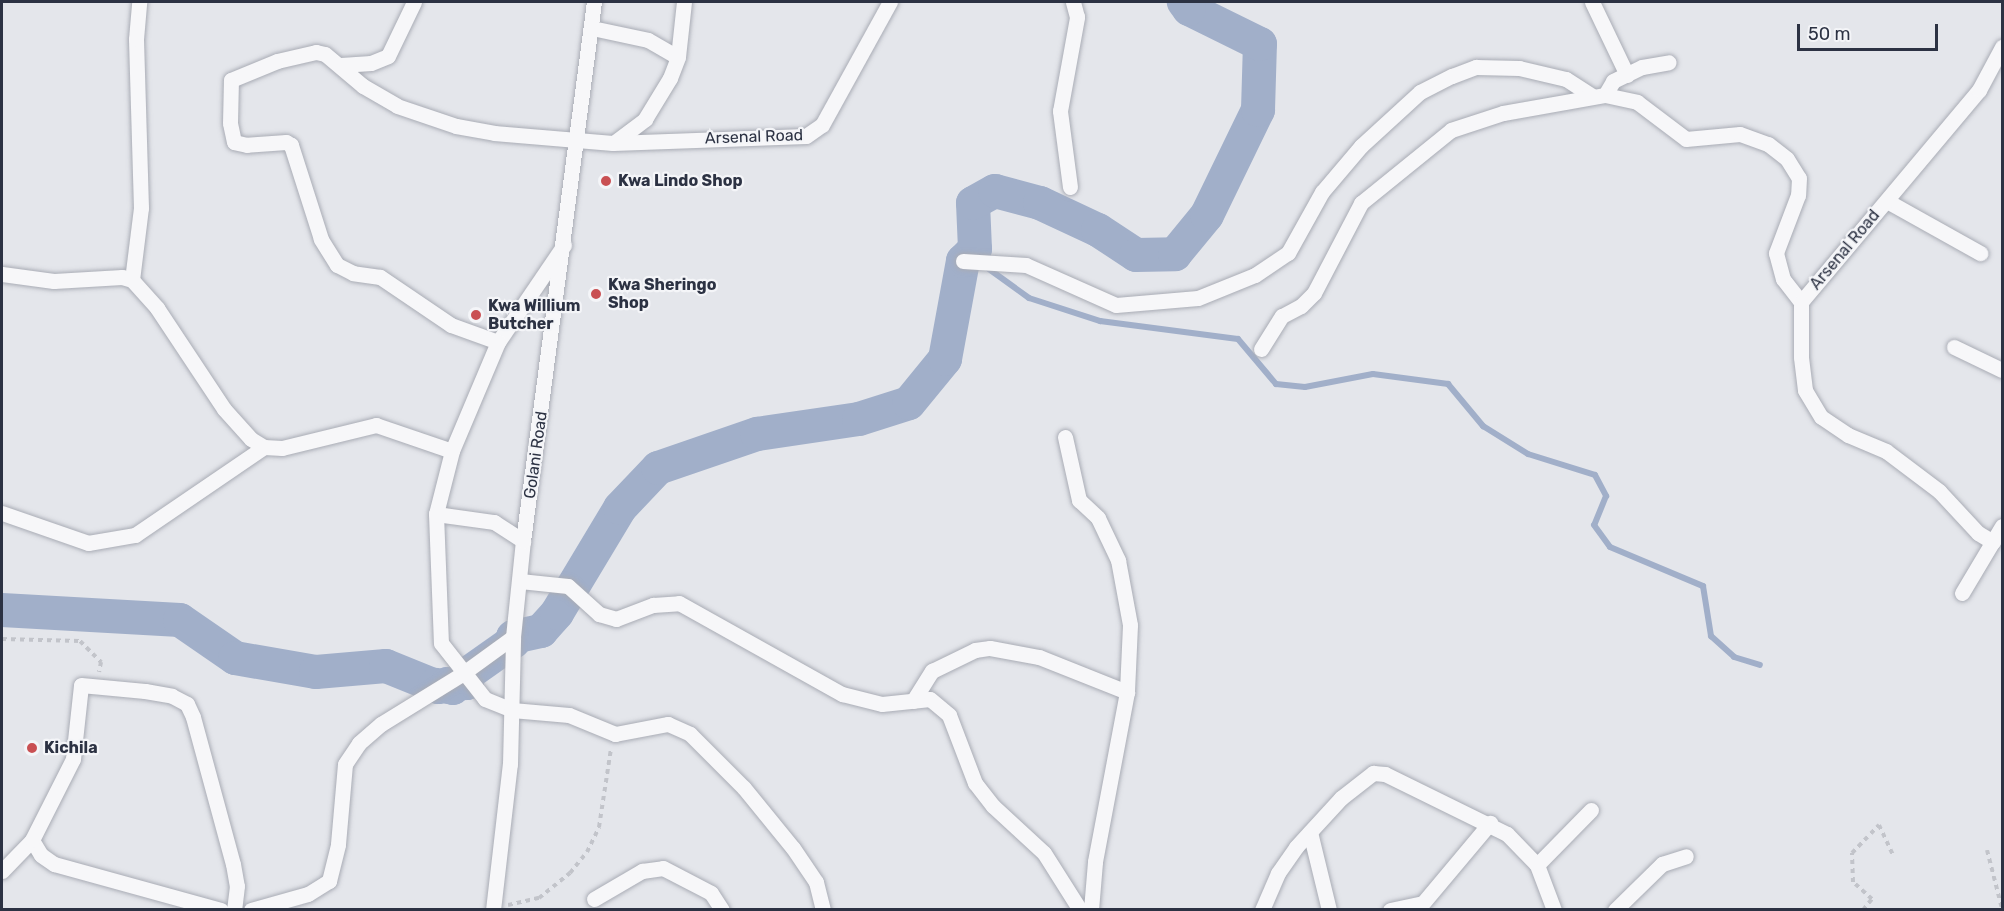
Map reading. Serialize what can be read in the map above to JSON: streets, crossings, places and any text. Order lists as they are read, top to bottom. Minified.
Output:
{"streets":{"street":["Arsenal Road","Golani Road"]},"crossings":[["Arsenal Road","Golani Road"]],"places":["Kwa Lindo Shop","Kwa Sheringo Shop","Kwa Willium Butcher","Kichila"],"scale_bar":"50 m"}
